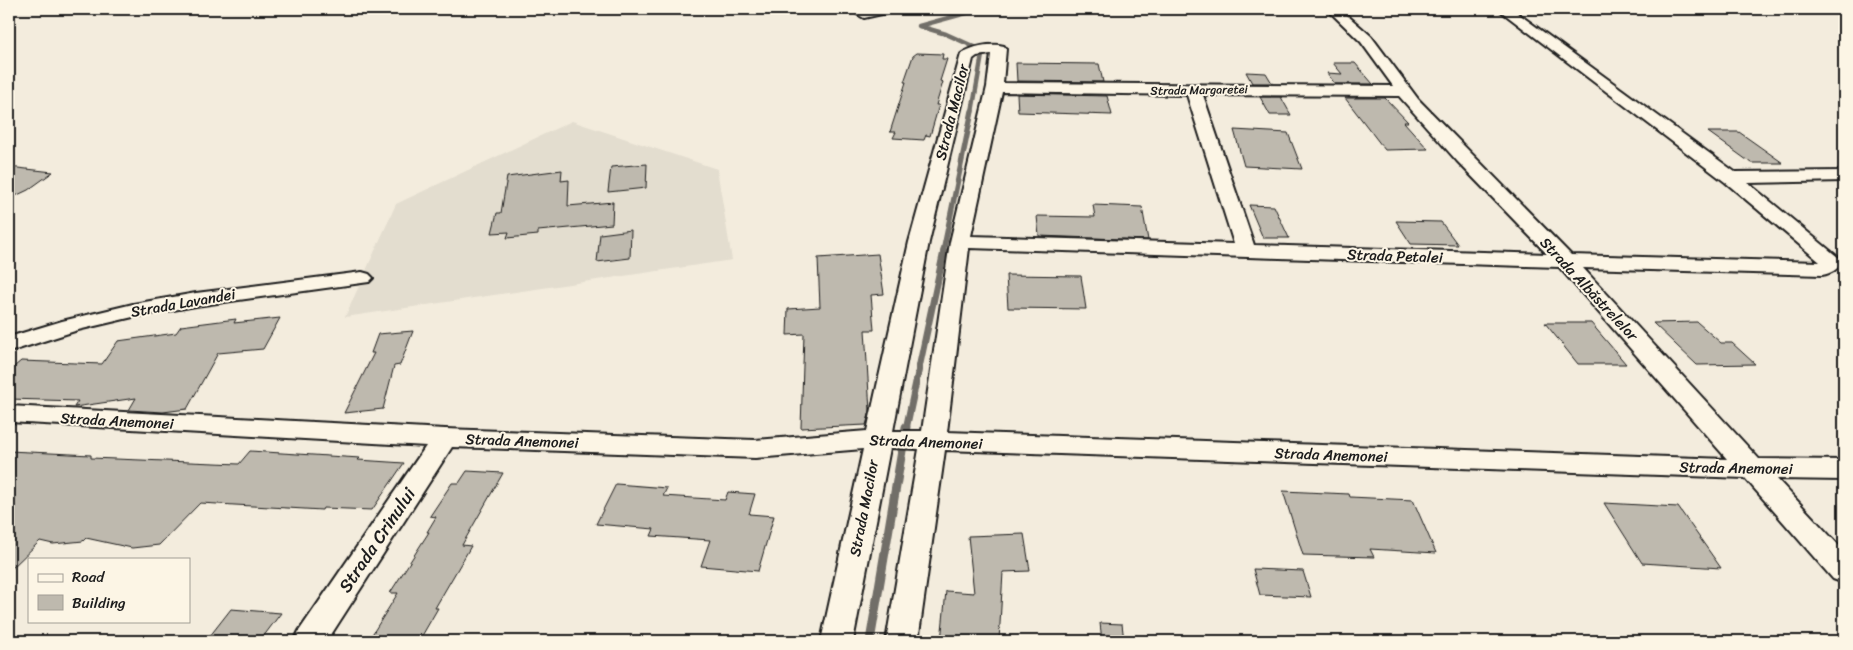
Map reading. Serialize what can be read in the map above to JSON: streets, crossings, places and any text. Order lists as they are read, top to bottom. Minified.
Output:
{"streets":{"street":["Strada Margaretei","Strada Macilor","Strada Petalei","Strada Albăstrelelor","Strada Lavandei","Strada Anemonei","Strada Crinului"]},"crossings":[["Strada Margaretei","Strada Macilor"],["Strada Margaretei","Strada Albăstrelelor"],["Strada Macilor","Strada Petalei"],["Strada Macilor","Strada Anemonei"],["Strada Petalei","Strada Albăstrelelor"],["Strada Albăstrelelor","Strada Anemonei"],["Strada Anemonei","Strada Crinului"]],"legend":["Road","Building"]}
